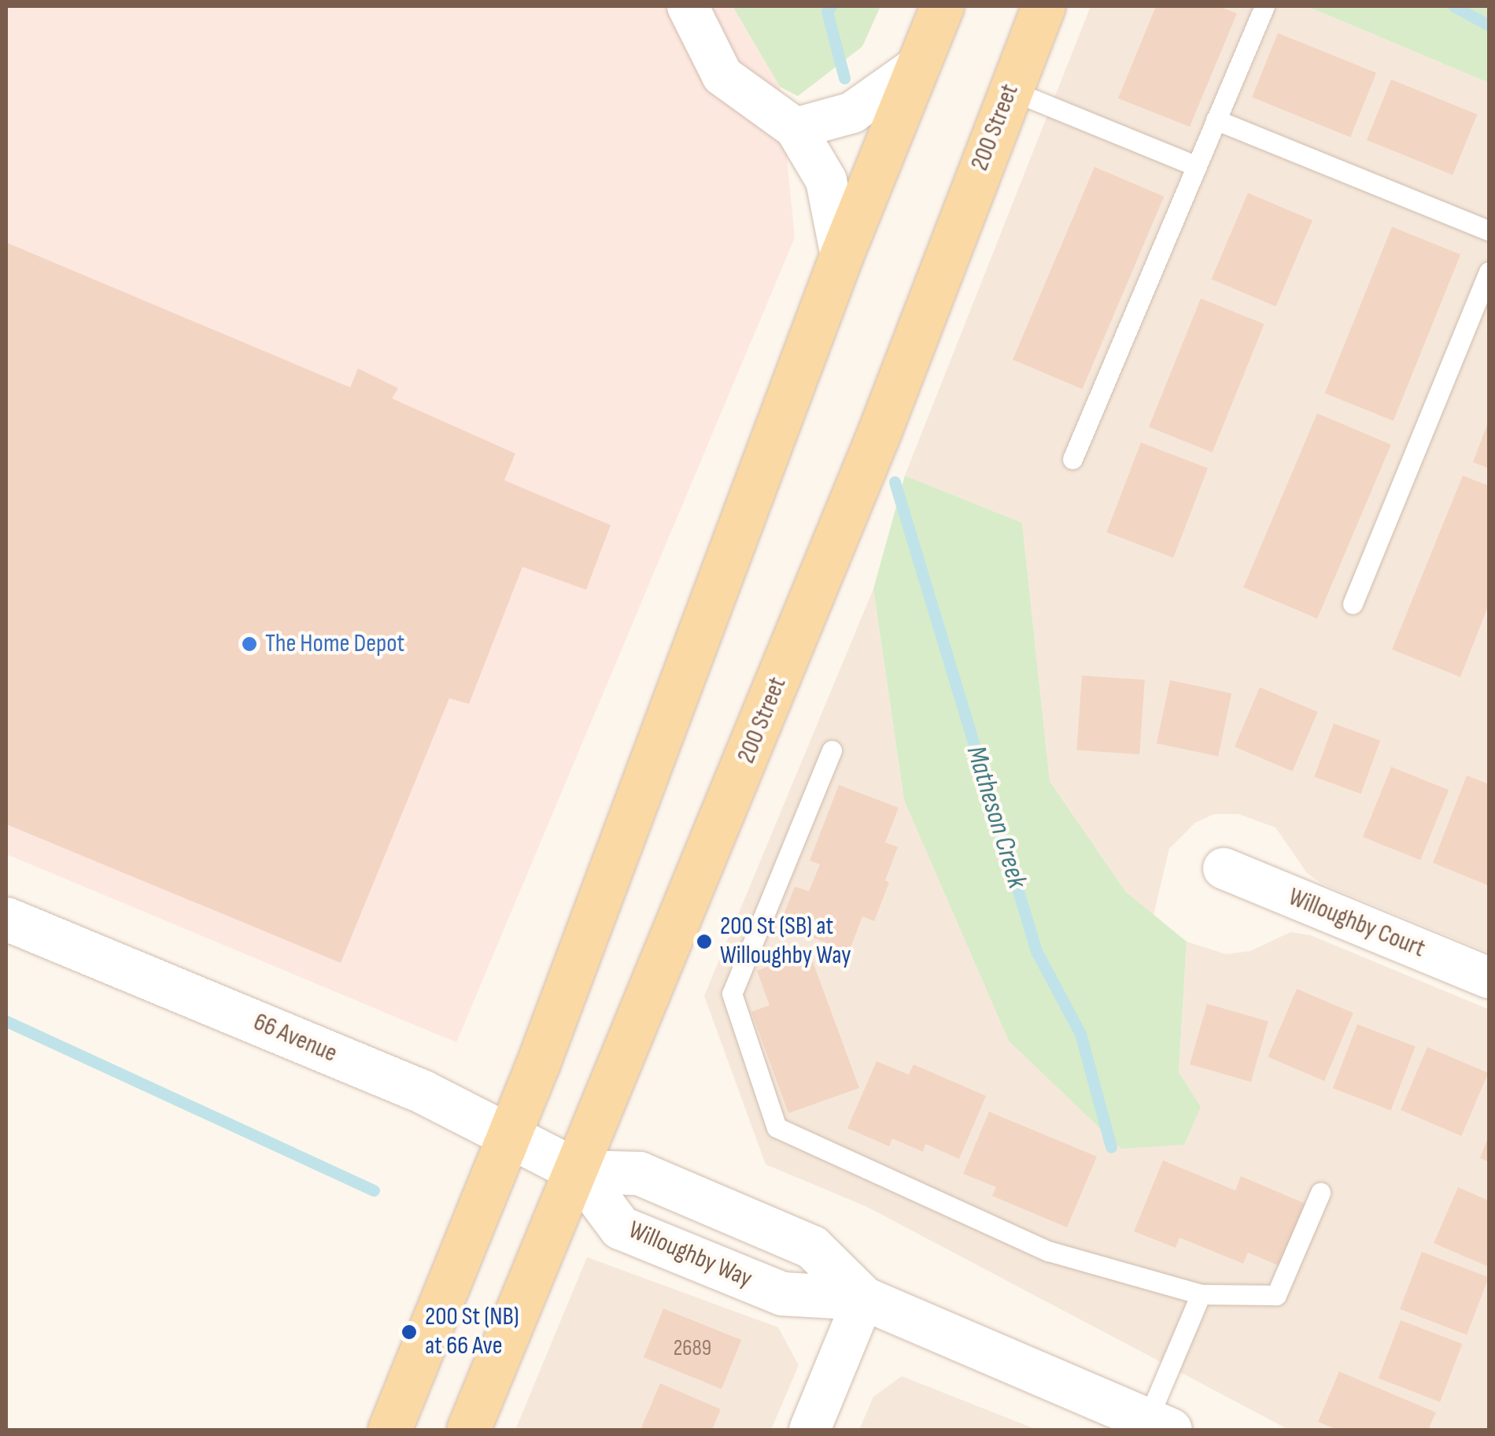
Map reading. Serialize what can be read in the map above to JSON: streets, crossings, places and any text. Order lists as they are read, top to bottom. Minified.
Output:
{"streets":{"main road":["200 Street"],"street":["Willoughby Court","66 Avenue","Willoughby Way"]},"crossings":[["200 Street","66 Avenue"],["200 Street","Willoughby Way"],["66 Avenue","Willoughby Way"]],"water":["Matheson Creek"],"places":["The Home Depot","200 St (SB) at Willoughby Way","200 St (NB) at 66 Ave"],"house_numbers":["2689"]}
